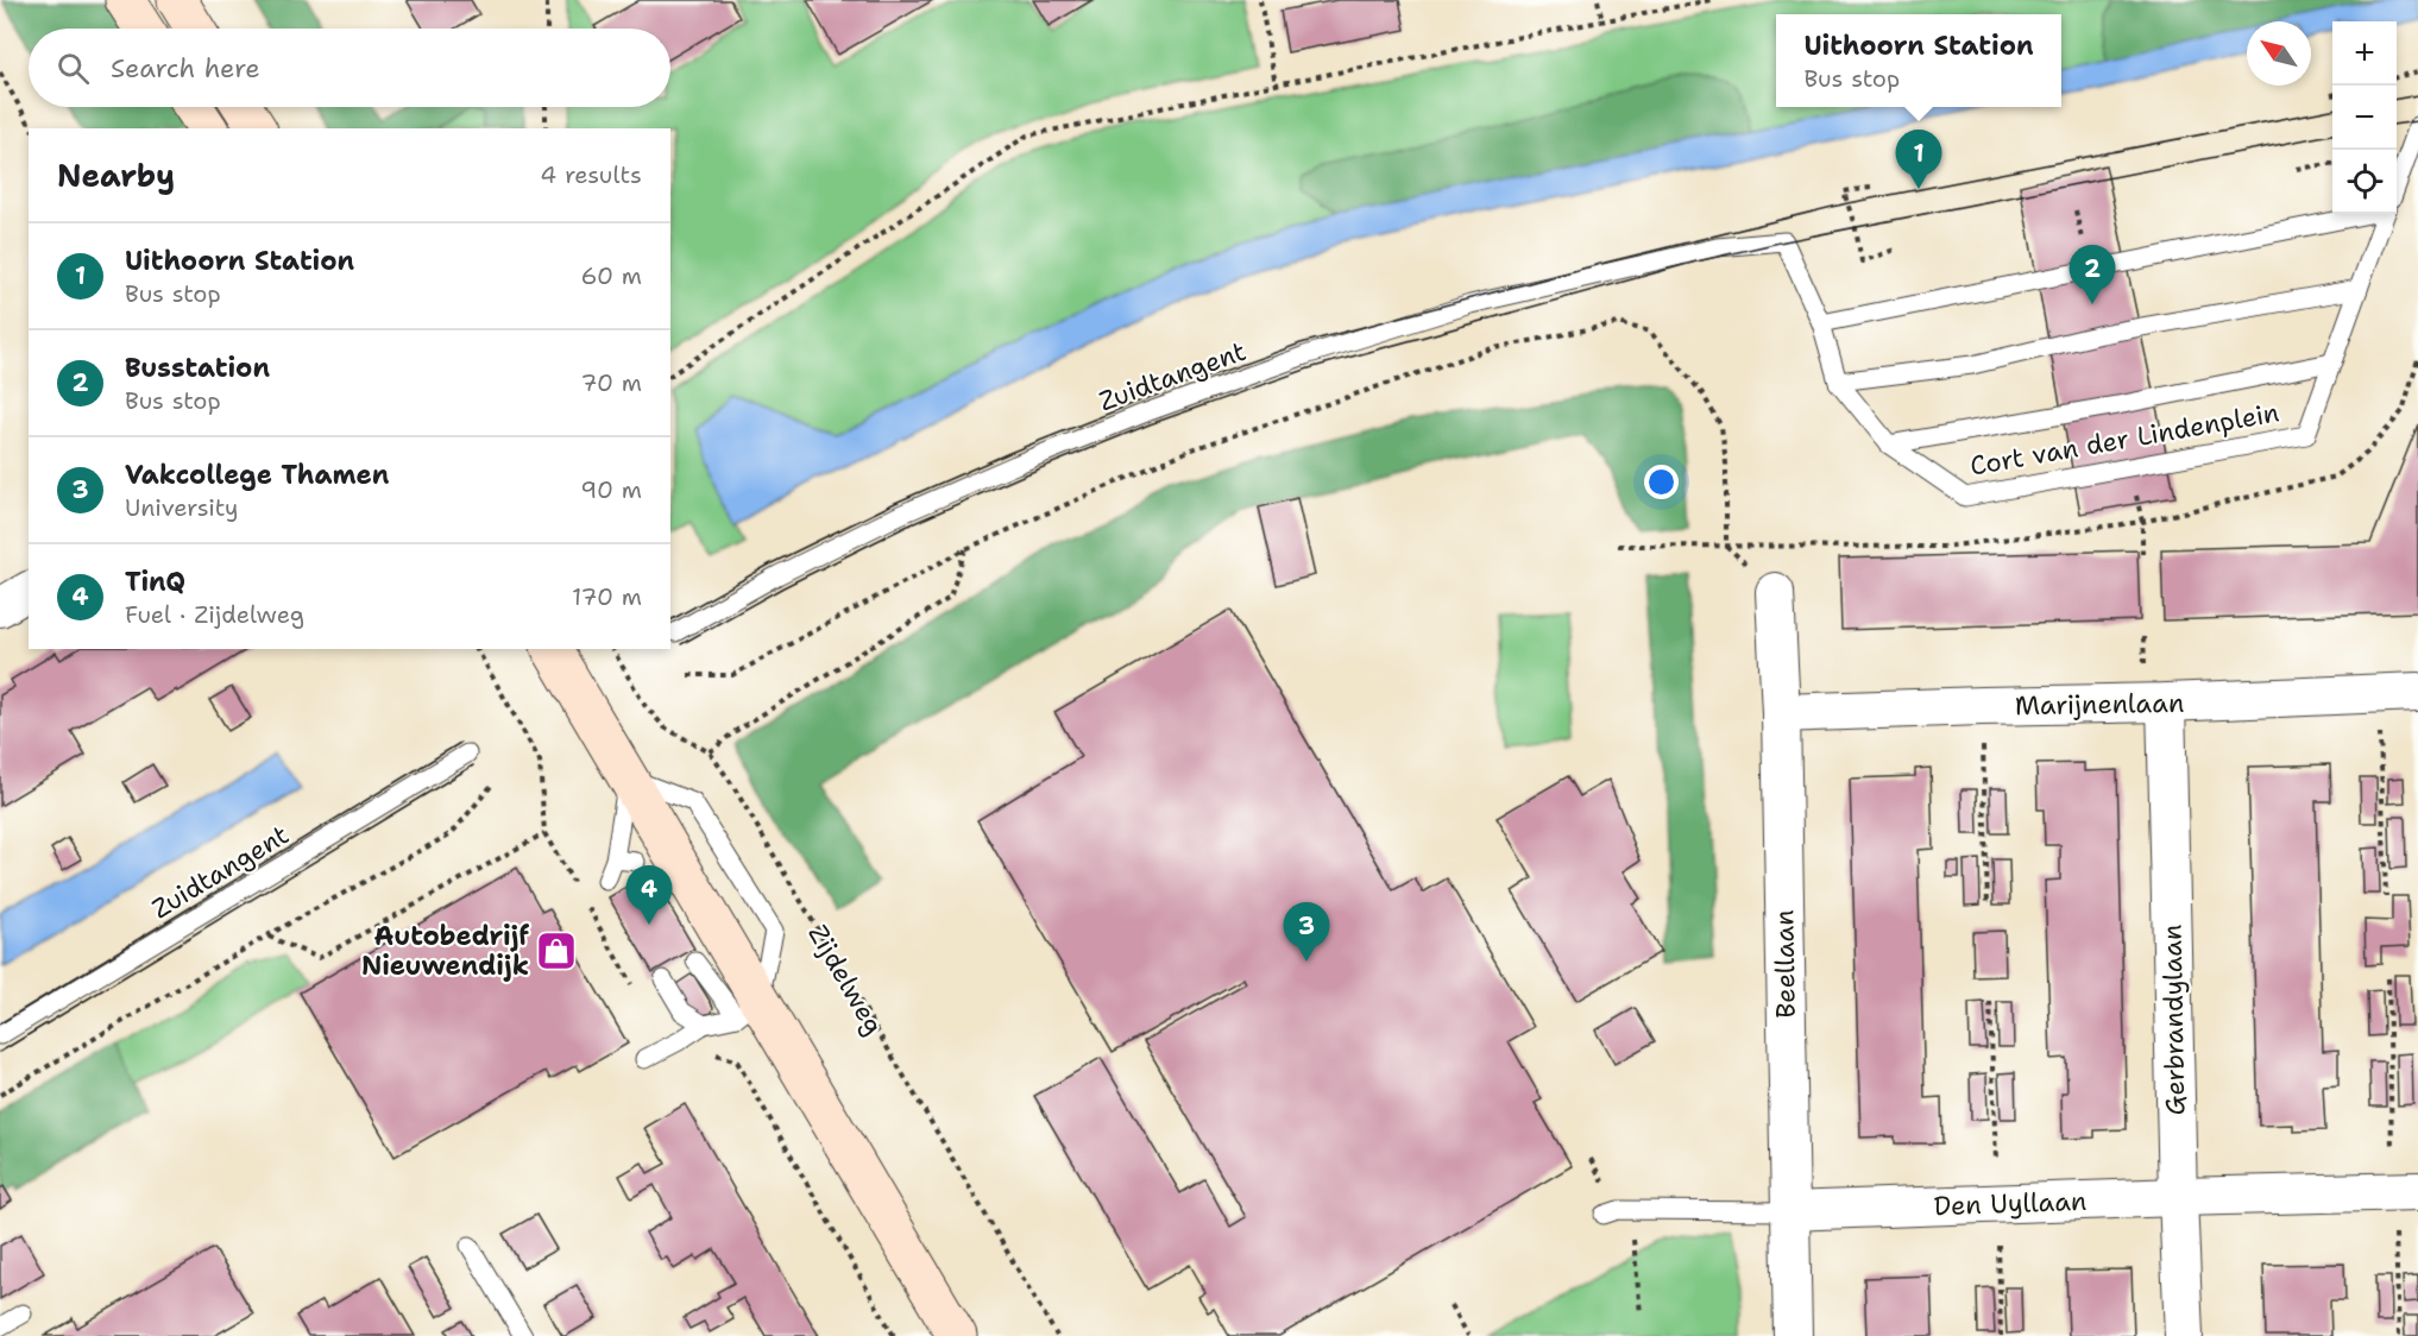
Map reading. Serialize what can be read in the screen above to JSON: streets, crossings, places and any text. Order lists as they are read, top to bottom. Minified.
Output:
{"streets":{"street":["Marijnenlaan","Beellaan","Gerbrandylaan","Den Uyllaan"],"lane":["Zuidtangent","Cort van der Lindenplein"],"path":["Zijdelweg"]},"crossings":[["Zuidtangent","Cort van der Lindenplein"],["Marijnenlaan","Beellaan"],["Marijnenlaan","Gerbrandylaan"],["Beellaan","Den Uyllaan"],["Gerbrandylaan","Den Uyllaan"]],"places":{"shop":["Autobedrijf Nieuwendijk"]},"north":"top left","page":{"popup":["Uithoorn Station","Bus stop"],"map_buttons":["+","−"],"search":"Search here","heading":["Nearby","4 results"],"pins":["1","2","4","3"],"list":[{"mark":"1","name":"Uithoorn Station","note":"Bus stop","value":"60 m"},{"mark":"2","name":"Busstation","note":"Bus stop","value":"70 m"},{"mark":"3","name":"Vakcollege Thamen","note":"University","value":"90 m"},{"mark":"4","name":"TinQ","note":"Fuel · Zijdelweg","value":"170 m"}]}}
